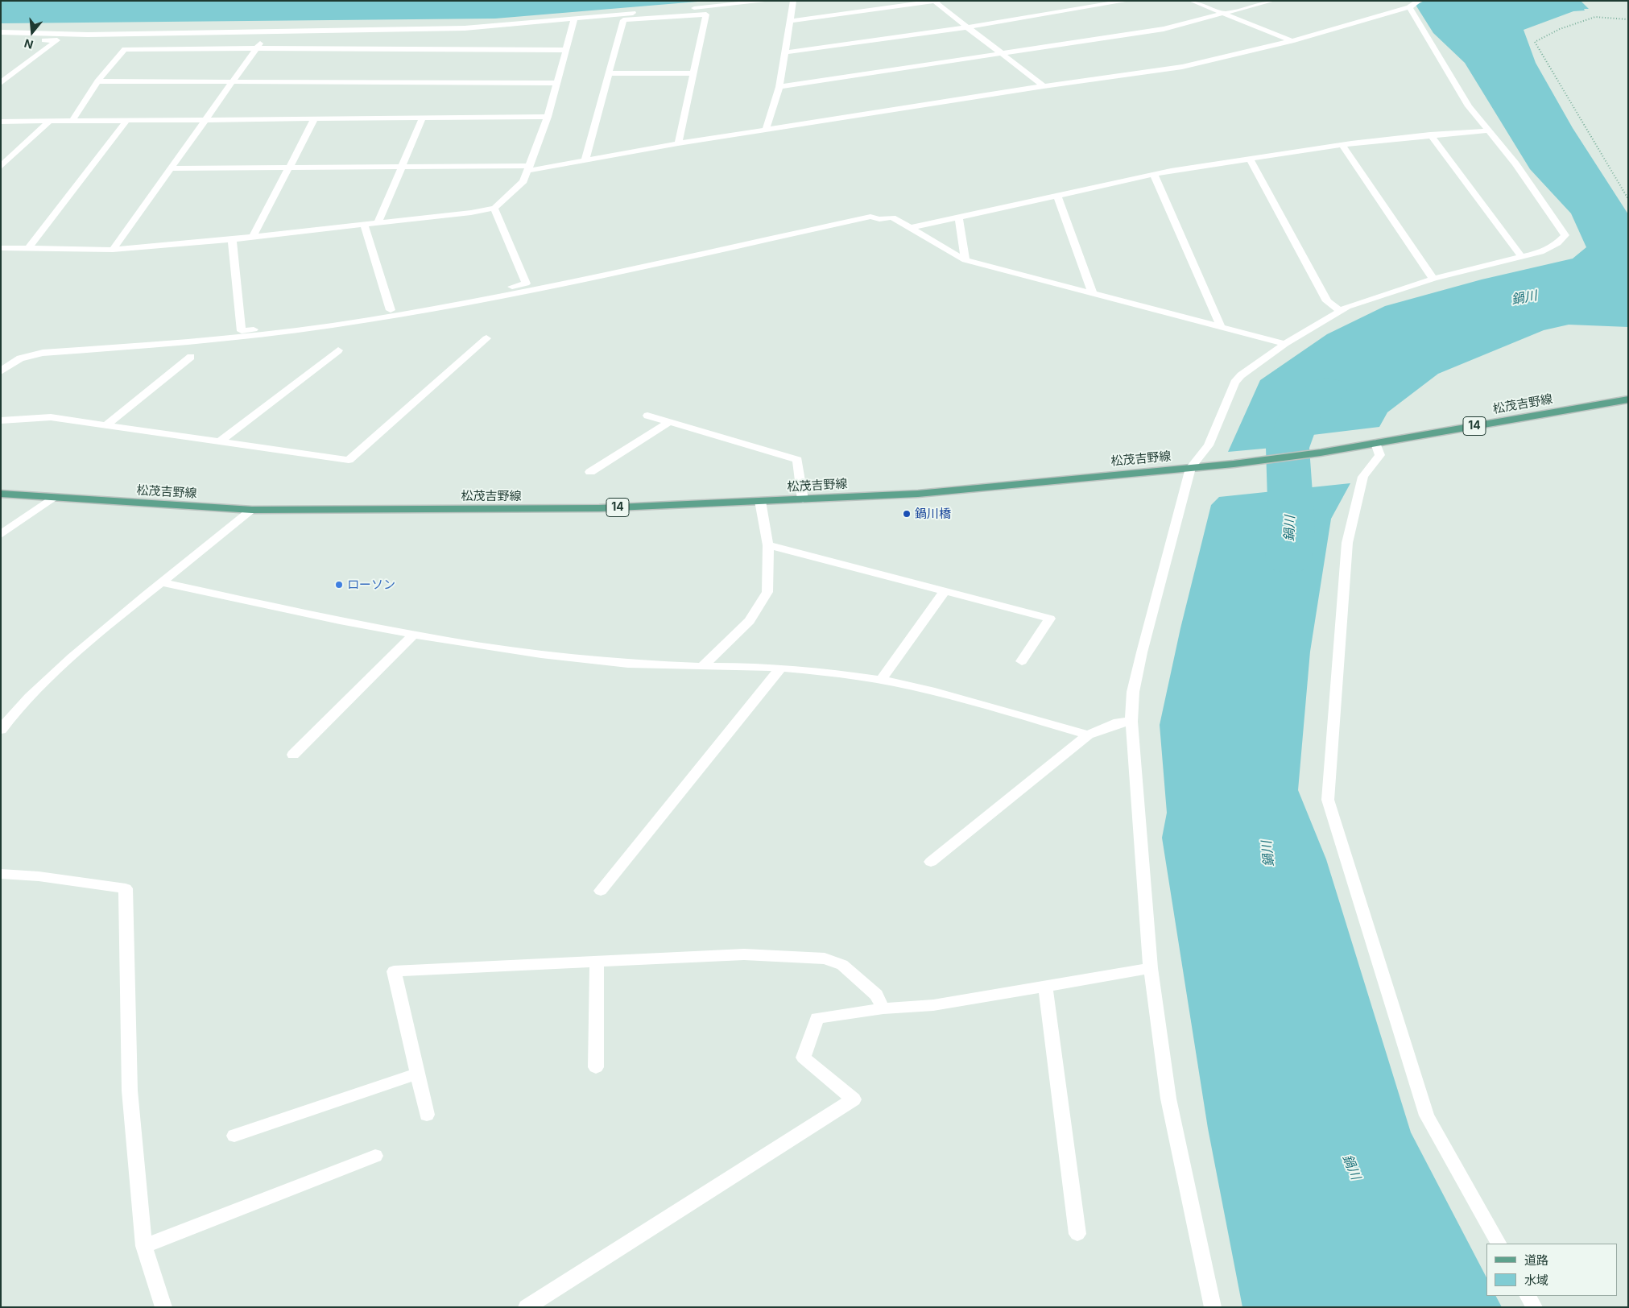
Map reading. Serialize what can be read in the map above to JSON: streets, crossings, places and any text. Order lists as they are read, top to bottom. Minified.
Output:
{"streets":{"main road":["松茂吉野線","14"]},"water":["鍋川"],"places":["鍋川橋","ローソン"],"legend":["道路","水域"],"north":"bottom"}
